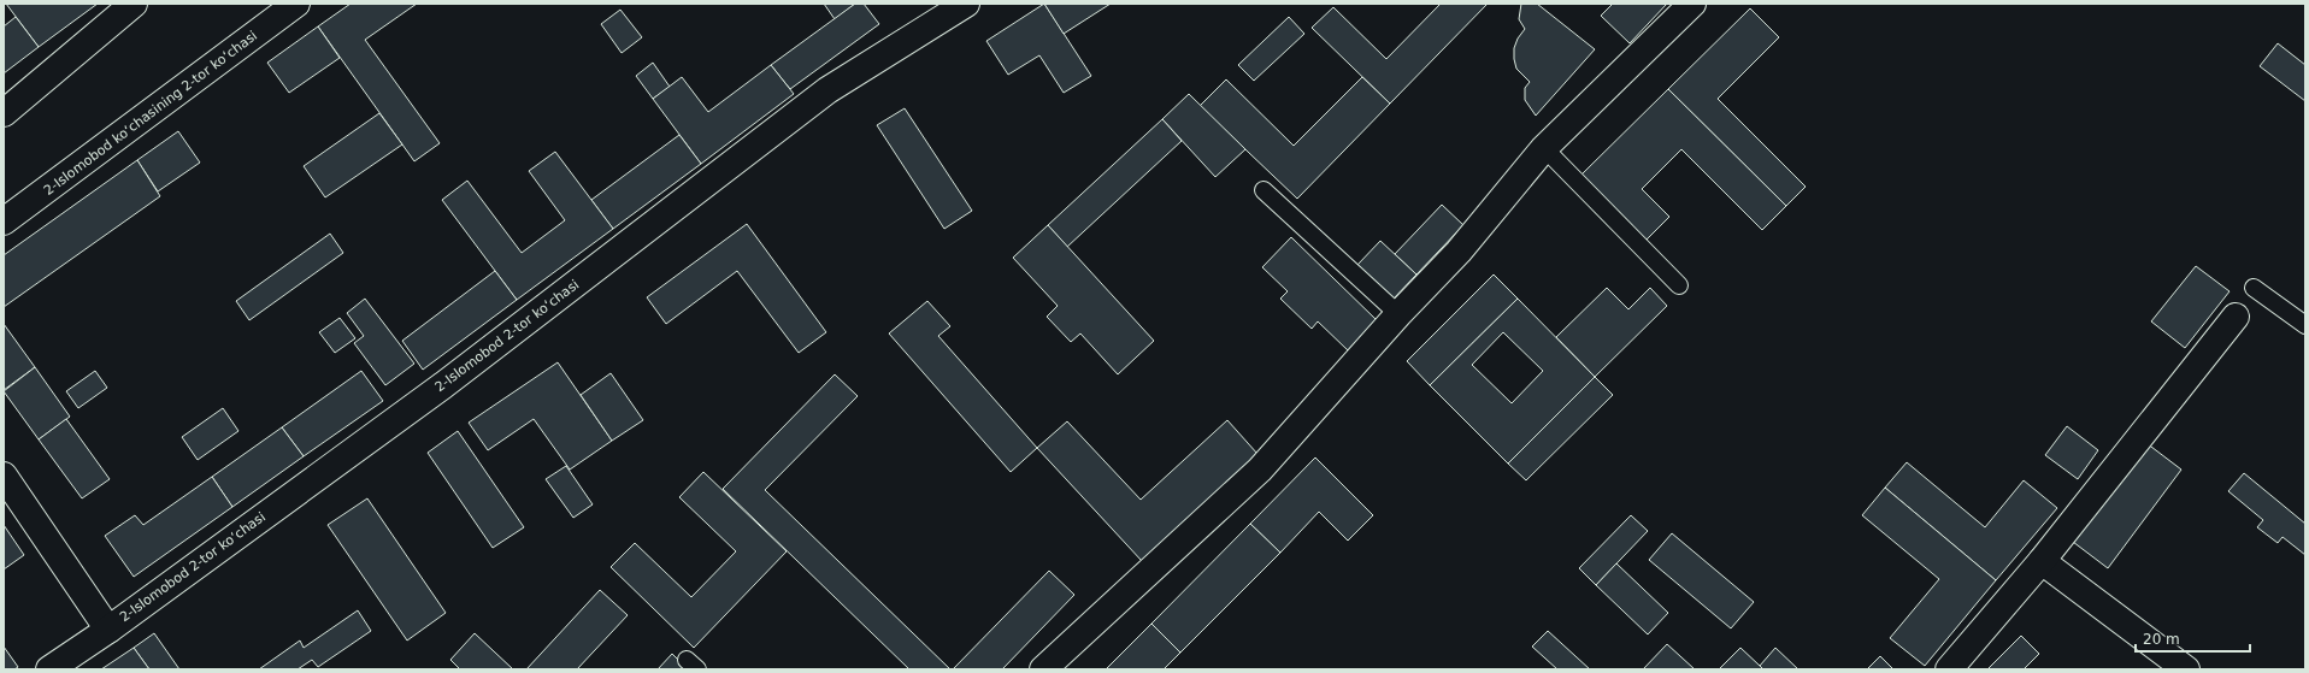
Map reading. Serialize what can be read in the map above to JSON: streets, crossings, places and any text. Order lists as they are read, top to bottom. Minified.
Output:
{"streets":{"street":["2-Islomobod koʻchasining 2-tor koʻchasi","2-Islomobod 2-tor koʻchasi"]},"scale_bar":"20 m"}
